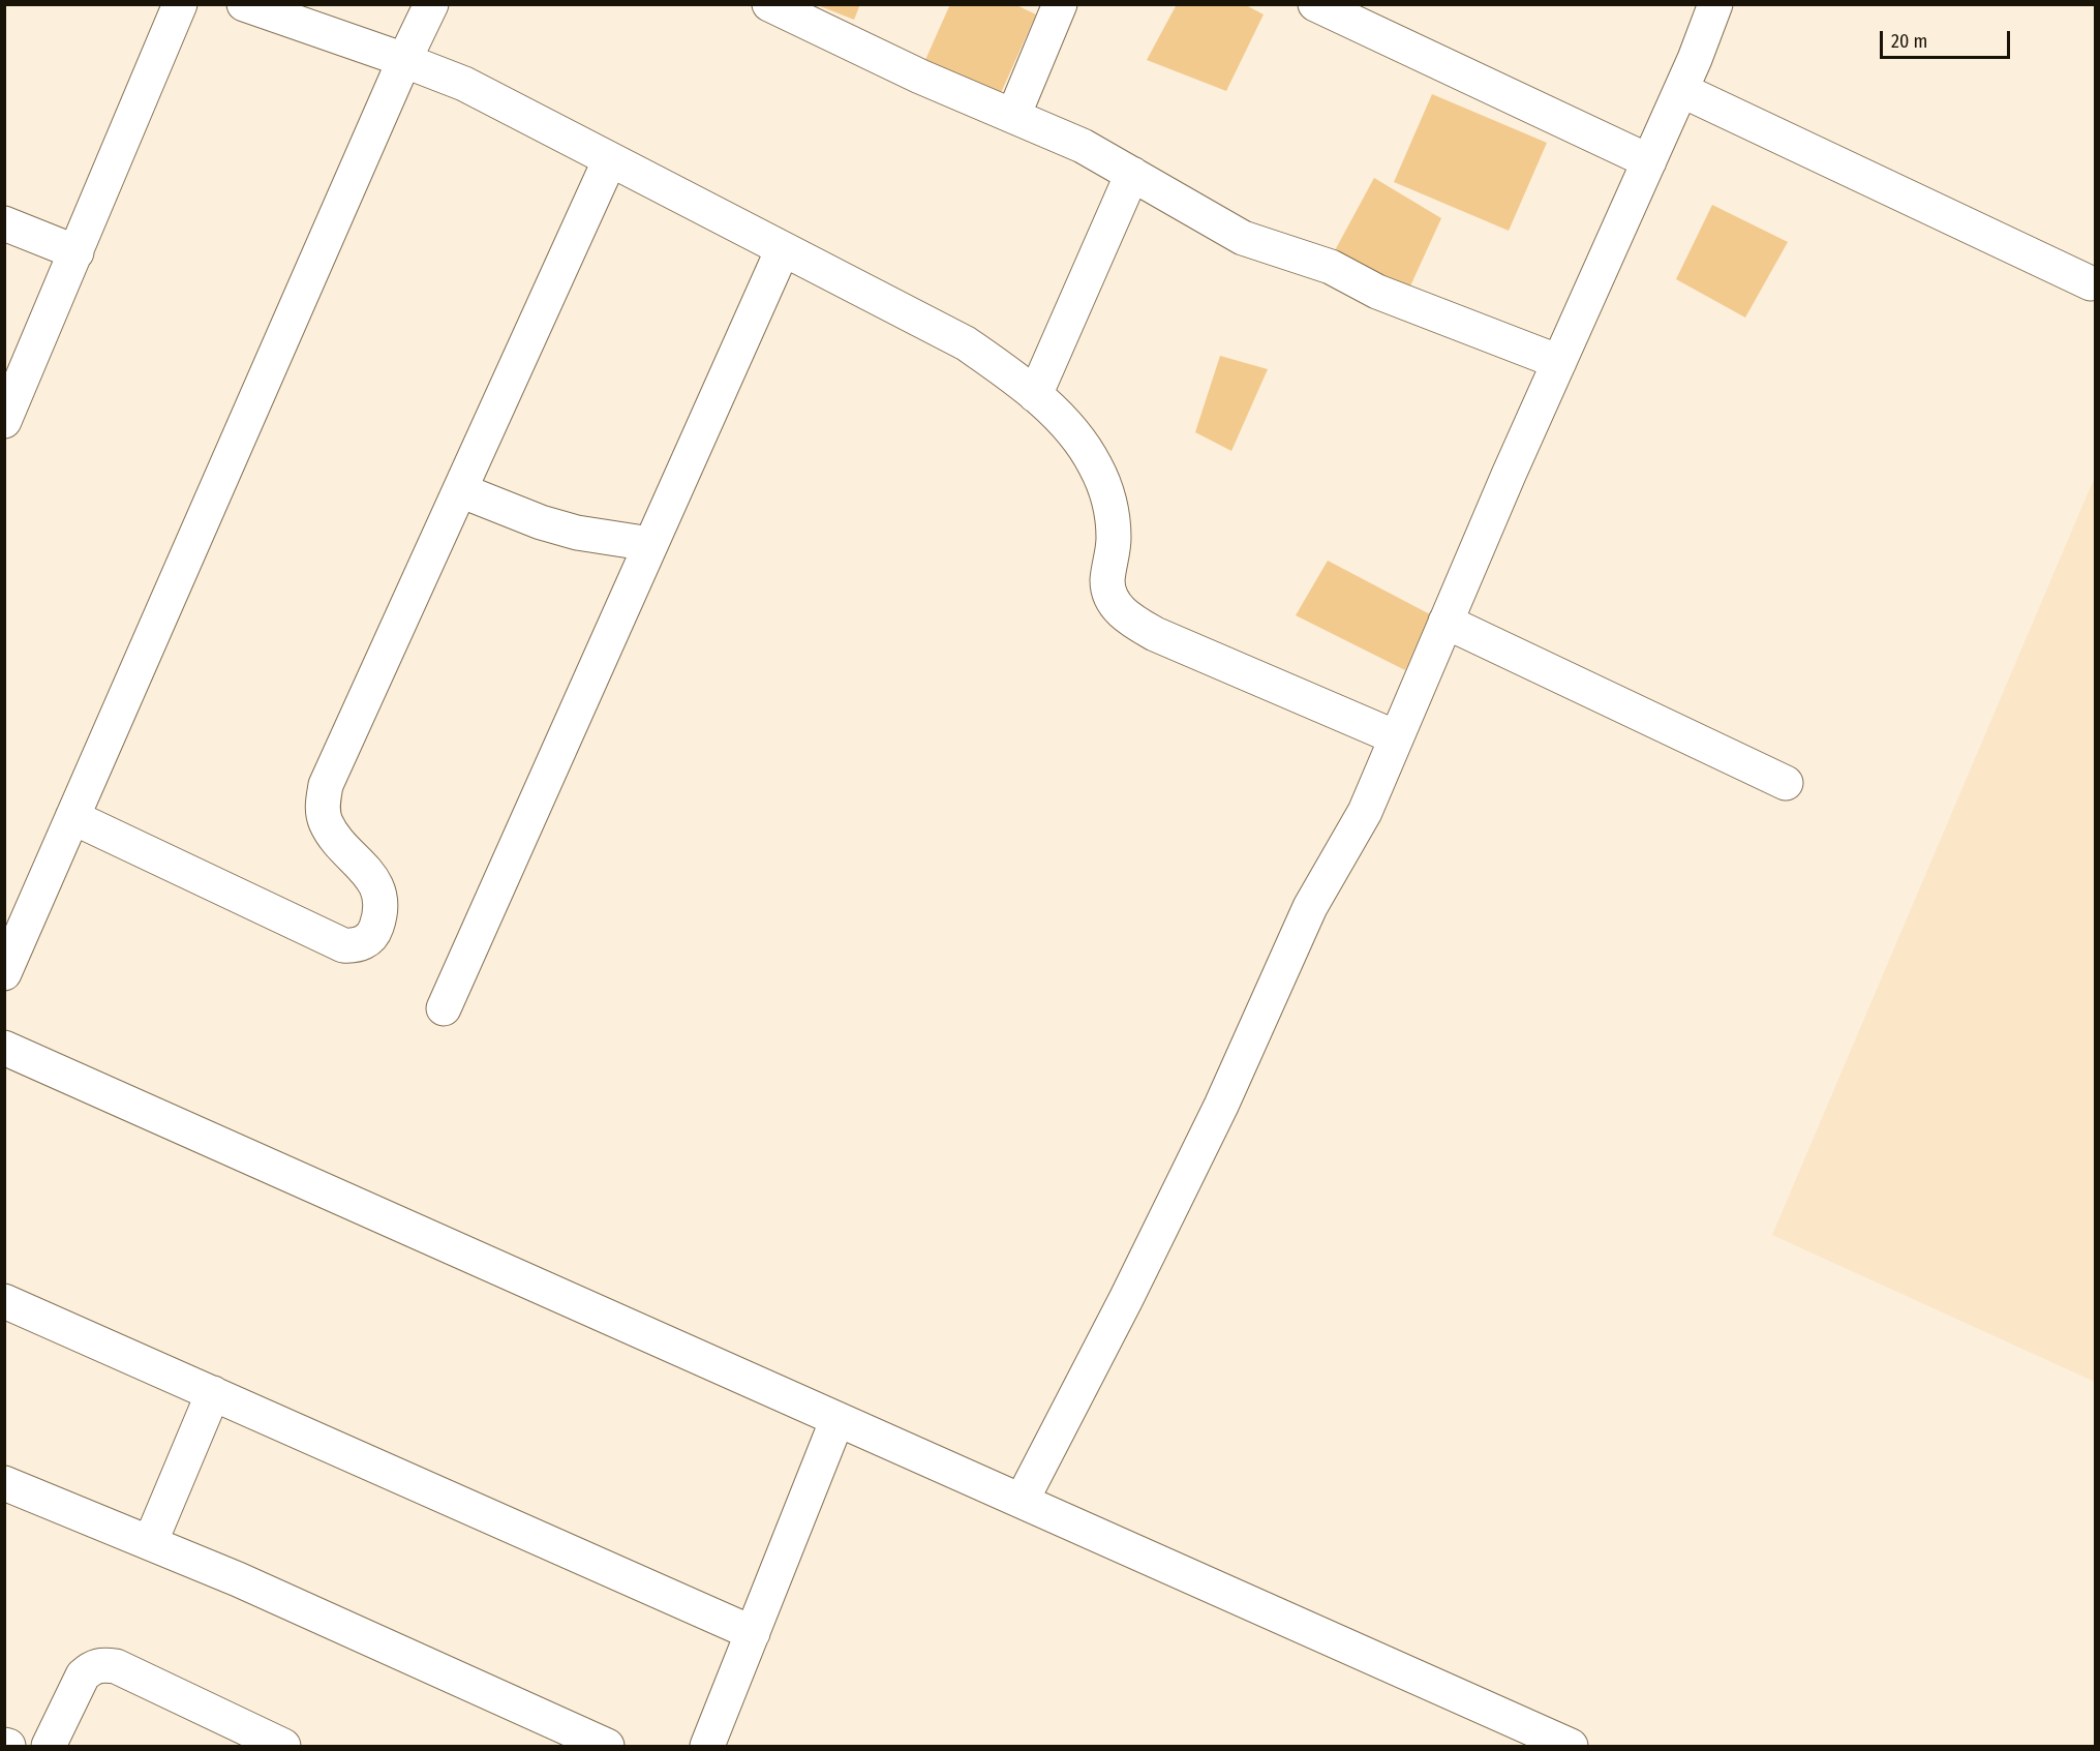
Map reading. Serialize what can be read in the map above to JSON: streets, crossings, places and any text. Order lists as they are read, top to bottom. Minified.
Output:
{"scale_bar":"20 m"}
